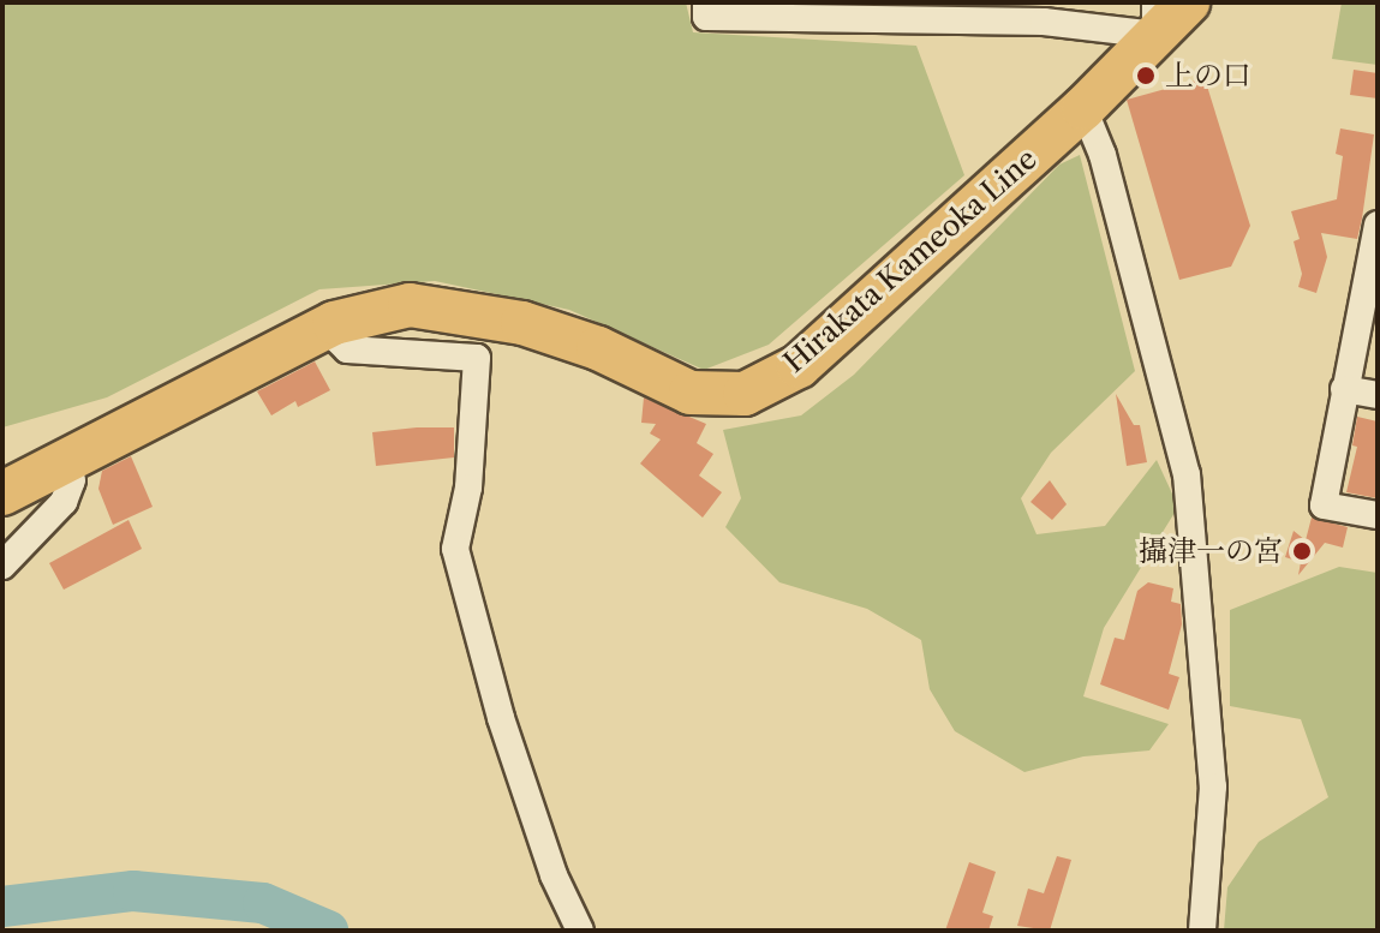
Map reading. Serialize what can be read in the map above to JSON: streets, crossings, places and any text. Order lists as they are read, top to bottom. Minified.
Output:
{"streets":{"main road":["Hirakata Kameoka Line"]},"places":["上の口","攝津一の宮"]}
